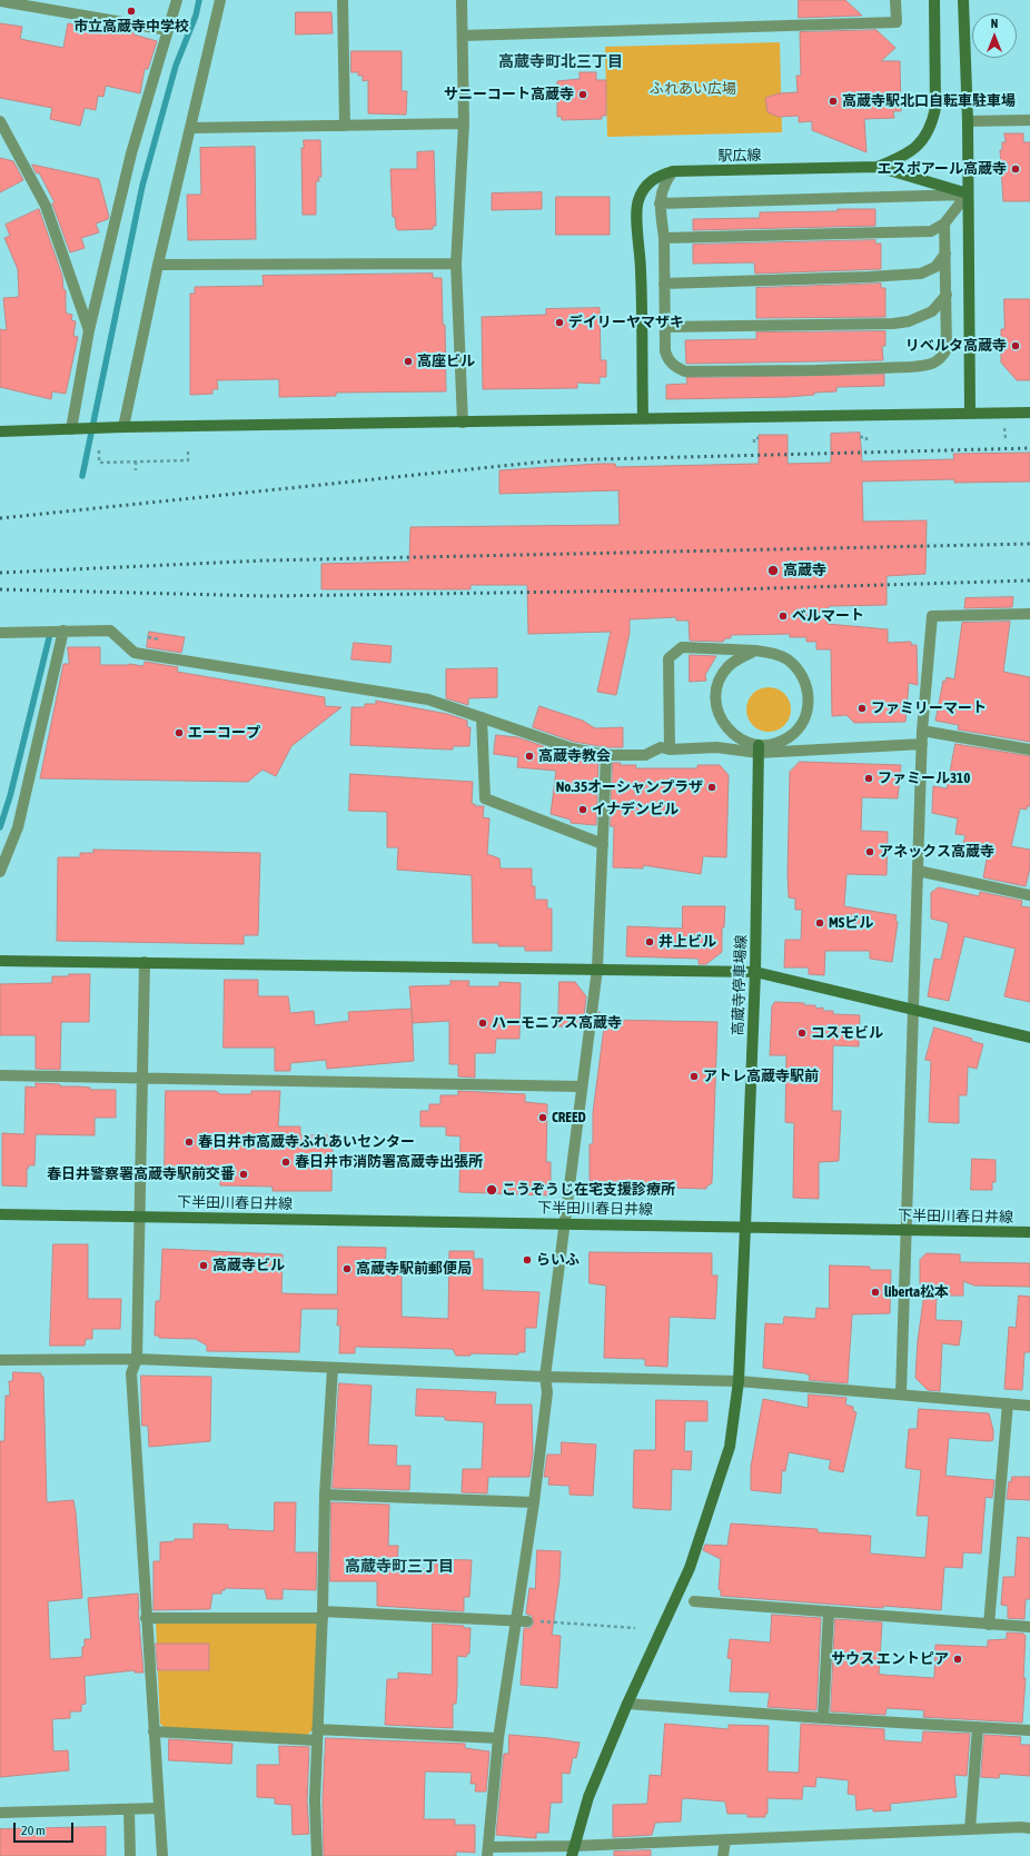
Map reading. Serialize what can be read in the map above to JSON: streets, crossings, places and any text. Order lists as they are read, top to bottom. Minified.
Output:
{"streets":{"street":["駅広線","高蔵寺停車場線","下半田川春日井線"]},"crossings":[["高蔵寺停車場線","下半田川春日井線"]],"districts":["高蔵寺町北三丁目","高蔵寺町三丁目"],"parks":["ふれあい広場"],"places":["市立高蔵寺中学校","サニーコート高蔵寺","高蔵寺駅北口自転車駐車場","エスポアール高蔵寺","デイリーヤマザキ","リベルタ高蔵寺","高座ビル","高蔵寺","ベルマート","ファミリーマート","エーコープ","高蔵寺教会","ファミール310","No.35オーシャンプラザ","イナデンビル","アネックス高蔵寺","MSビル","井上ビル","ハーモニアス高蔵寺","コスモビル","アトレ高蔵寺駅前","CREED","春日井市高蔵寺ふれあいセンター","春日井市消防署高蔵寺出張所","春日井警察署高蔵寺駅前交番","こうぞうじ在宅支援診療所","らいふ","高蔵寺ビル","高蔵寺駅前郵便局","liberta松本","サウス エントピア"],"scale_bar":"20 m","north":"top"}
